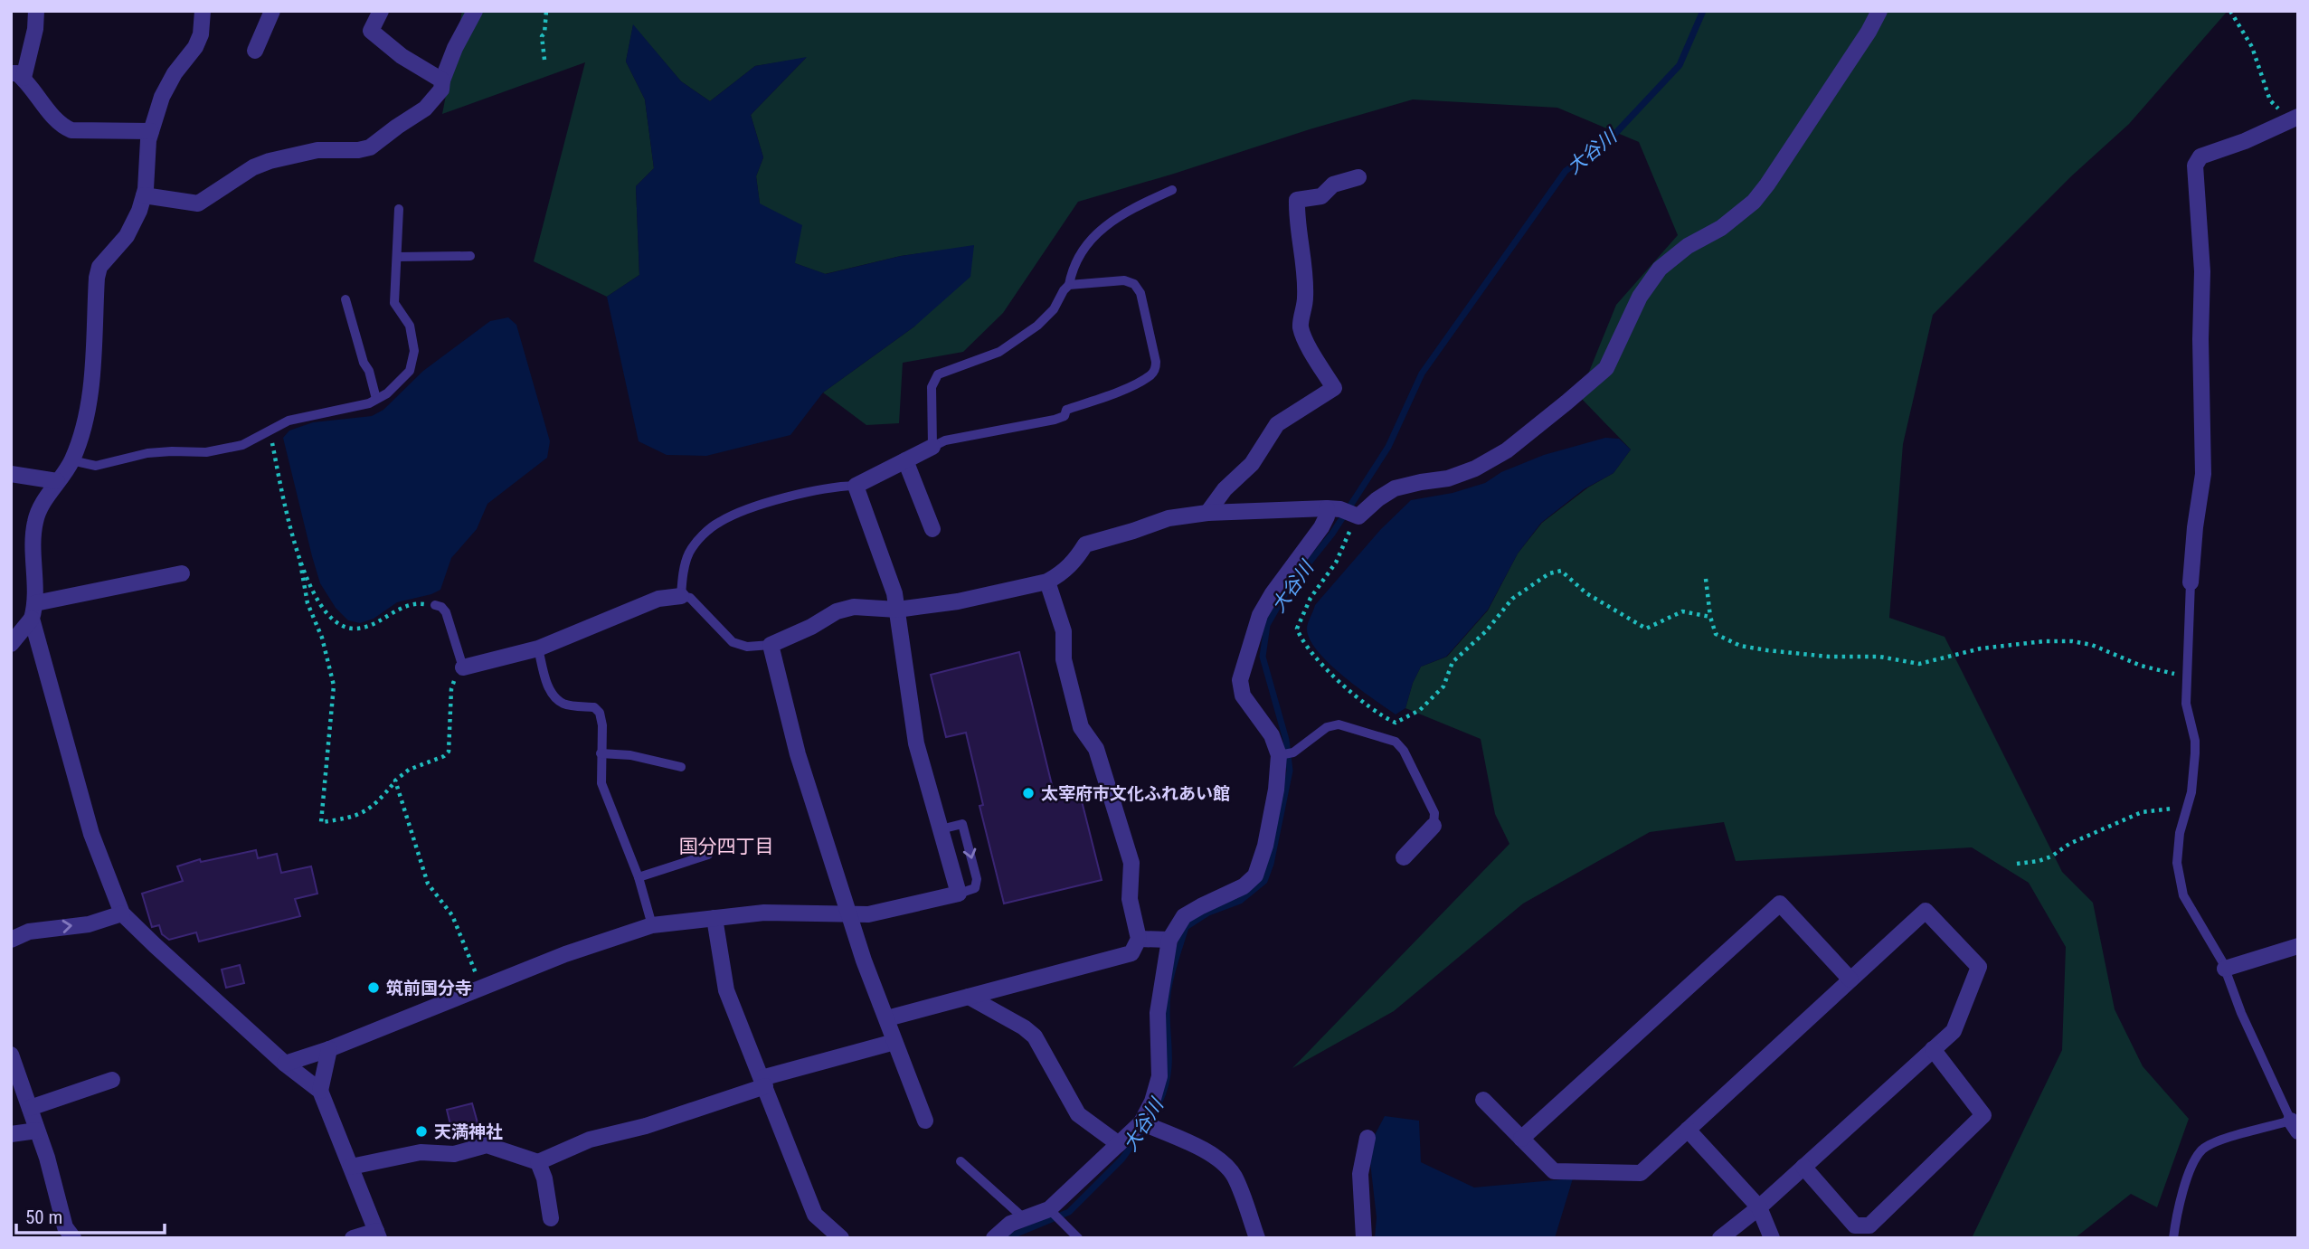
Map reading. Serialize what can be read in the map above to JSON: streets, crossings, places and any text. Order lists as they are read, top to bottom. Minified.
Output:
{"districts":["国分四丁目"],"water":["大谷川"],"places":["太宰府市文化ふれあい館","筑前国分寺","天満神社"],"scale_bar":"50 m"}
